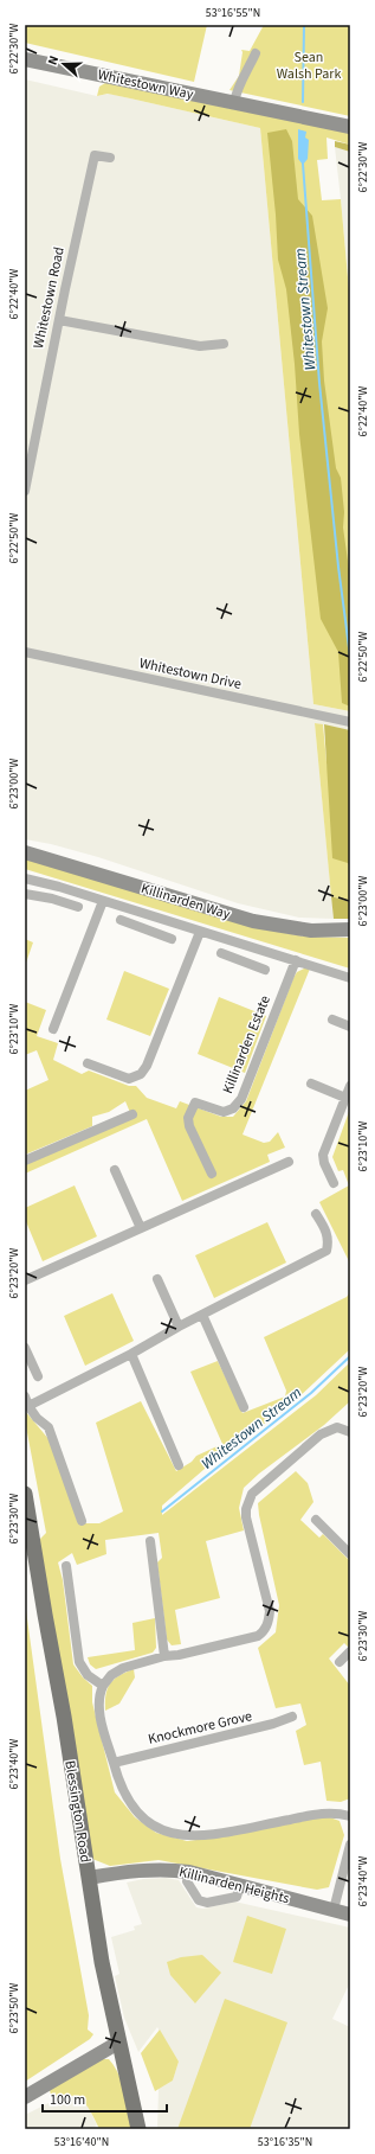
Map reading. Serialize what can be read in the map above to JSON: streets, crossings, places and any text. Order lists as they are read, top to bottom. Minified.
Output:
{"streets":{"main road":["Blessington Road"],"street":["Whitestown Way","Whitestown Road","Whitestown Drive","Killinarden Way","Killinarden Estate","Knockmore Grove","Killinarden Heights"]},"crossings":[["Blessington Road","Killinarden Heights"]],"water":["Whitestown Stream"],"parks":["Sean Walsh Park"],"scale_bar":"100 m","north":"left","coordinates":["53°16'55\"N","6°22'30\"W","6°22'40\"W","6°22'50\"W","6°23'00\"W","6°23'10\"W","6°23'20\"W","6°23'30\"W","6°23'40\"W","6°23'50\"W","53°16'40\"N","53°16'35\"N"]}
